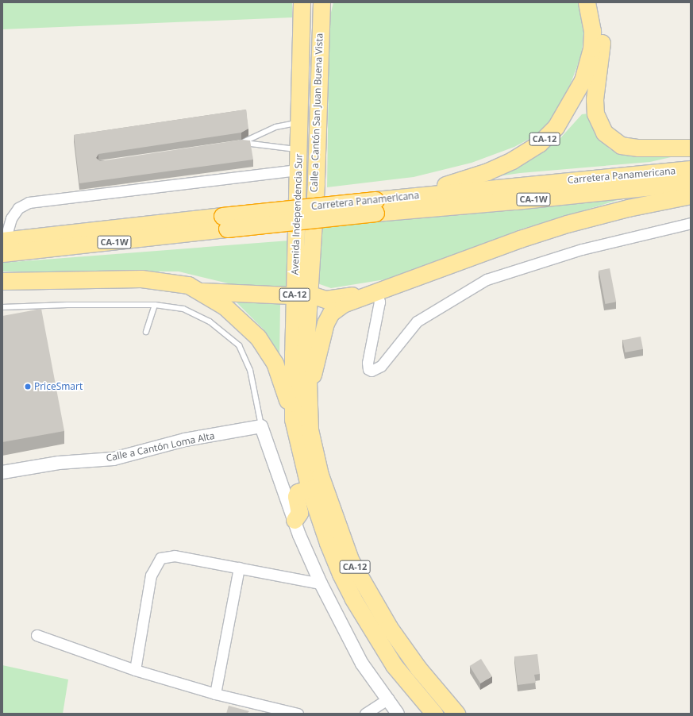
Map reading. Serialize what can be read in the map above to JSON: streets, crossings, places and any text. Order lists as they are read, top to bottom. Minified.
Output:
{"streets":{"highway":["Calle a Cantón San Juan Buena Vista","CA-12","Carretera Panamericana","CA-1W","Avenida Independencia Sur"],"street":["Calle a Cantón Loma Alta"]},"crossings":[["Calle a Cantón San Juan Buena Vista","CA-12"],["Calle a Cantón San Juan Buena Vista","Avenida Independencia Sur"],["CA-12","Carretera Panamericana"]],"places":["PriceSmart"]}
